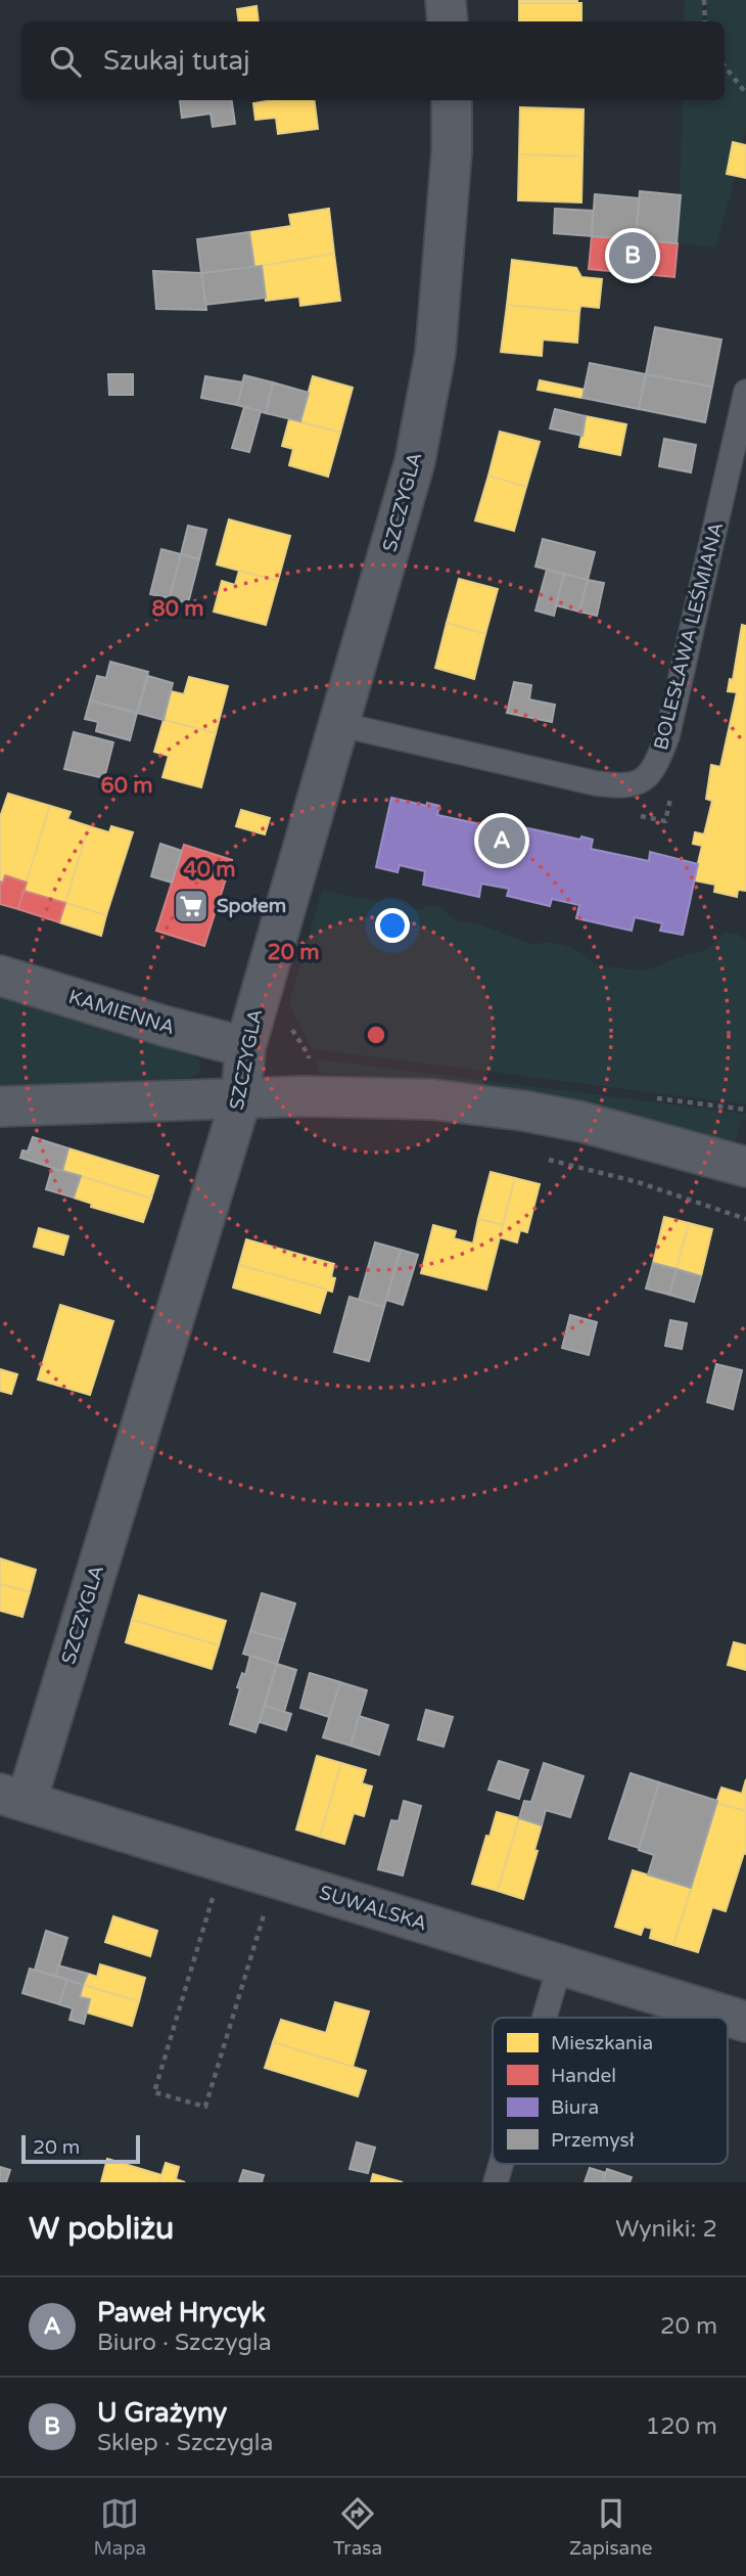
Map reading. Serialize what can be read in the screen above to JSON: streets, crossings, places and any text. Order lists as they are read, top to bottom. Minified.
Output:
{"streets":{"street":["SZCZYGLA","KAMIENNA","SUWALSKA"],"lane":["BOLESŁAWA LEŚMIANA"]},"crossings":[["SZCZYGLA","BOLESŁAWA LEŚMIANA"],["SZCZYGLA","KAMIENNA"],["SZCZYGLA","SUWALSKA"]],"places":{"supermarket":["Społem"]},"legend":["Mieszkania","Handel","Biura","Przemysł"],"scale_bar":"20 m","page":{"search":"Szukaj tutaj","pins":["B","A"],"scale":"20 m","heading":["W pobliżu","Wyniki: 2"],"list":[{"mark":"A","name":"Paweł Hrycyk","note":"Biuro · Szczygla","value":"20 m"},{"mark":"B","name":"U Grażyny","note":"Sklep · Szczygla","value":"120 m"}],"nav":["Mapa","Trasa","Zapisane"]},"rings":["80 m","60 m","40 m","20 m"]}
